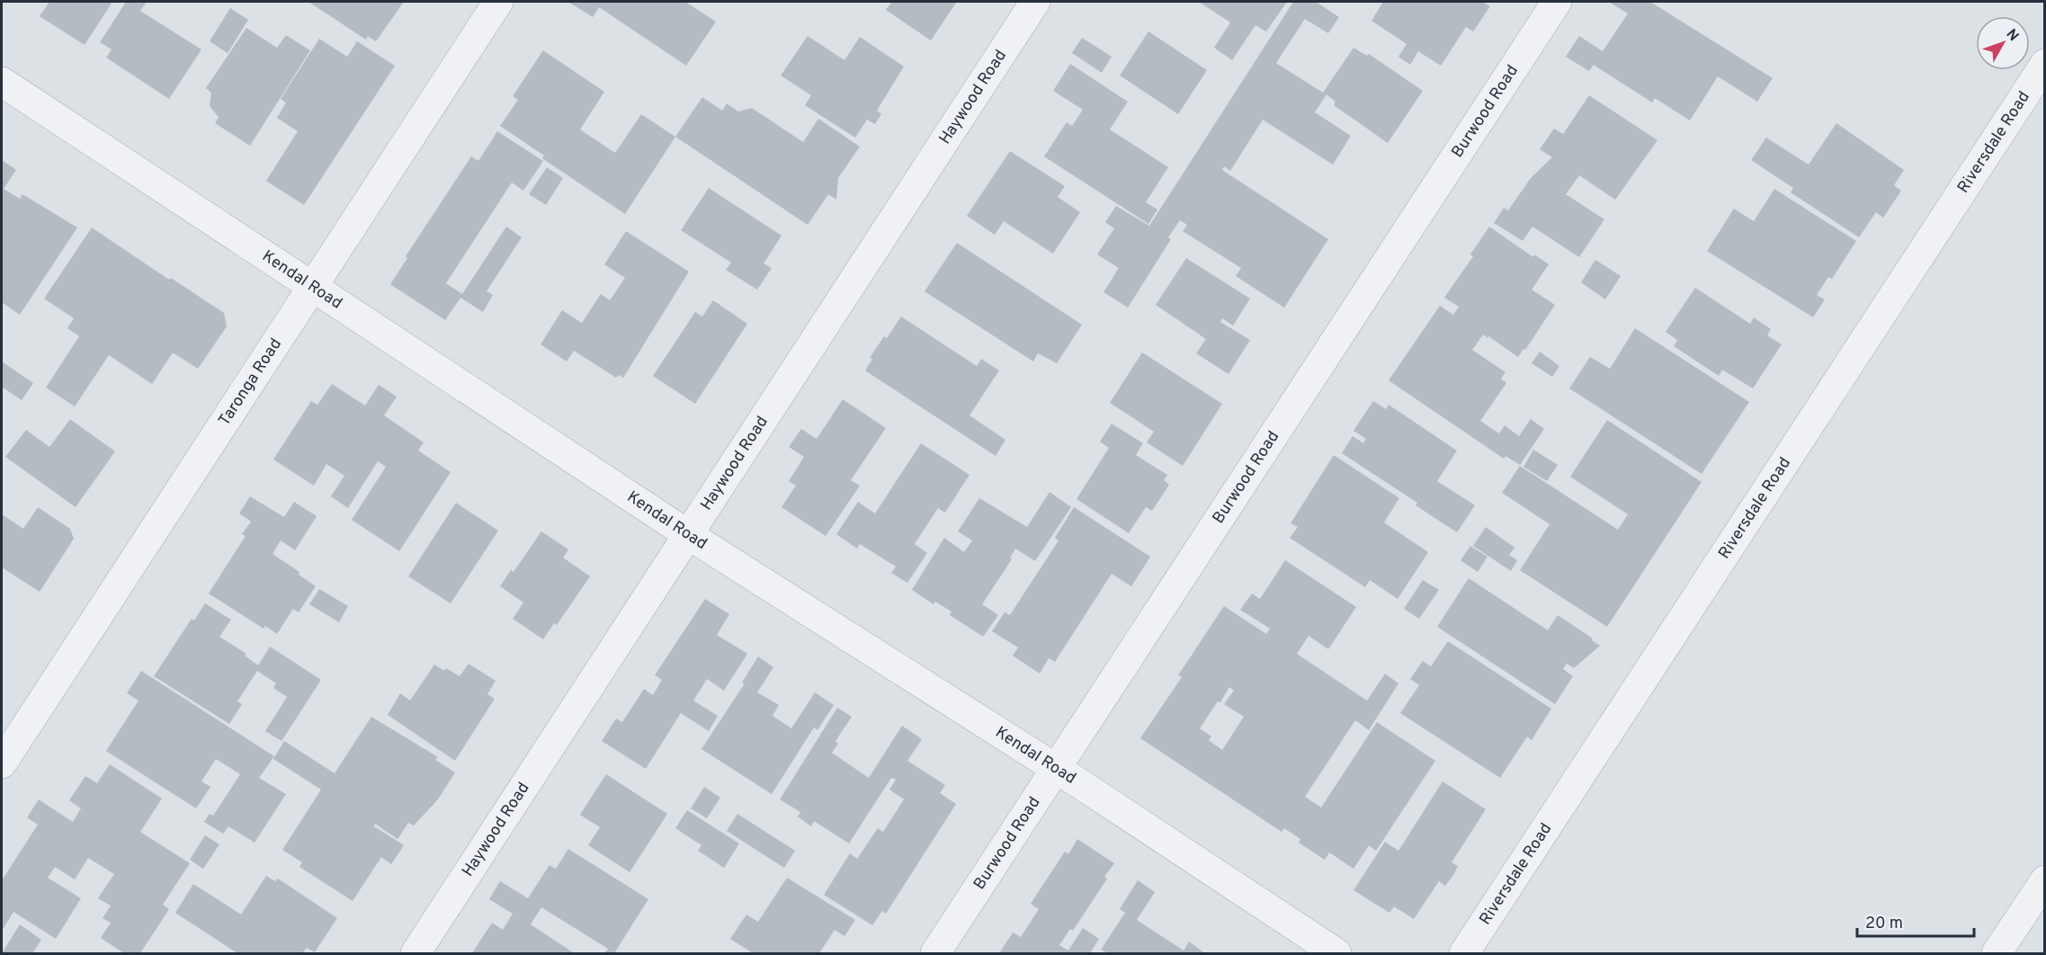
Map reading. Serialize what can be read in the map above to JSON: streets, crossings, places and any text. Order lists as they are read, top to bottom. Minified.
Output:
{"streets":{"street":["Haywood Road","Burwood Road","Riversdale Road","Kendal Road","Taronga Road"]},"crossings":[["Haywood Road","Kendal Road"],["Burwood Road","Kendal Road"],["Kendal Road","Taronga Road"]],"scale_bar":"20 m","north":"top right"}
